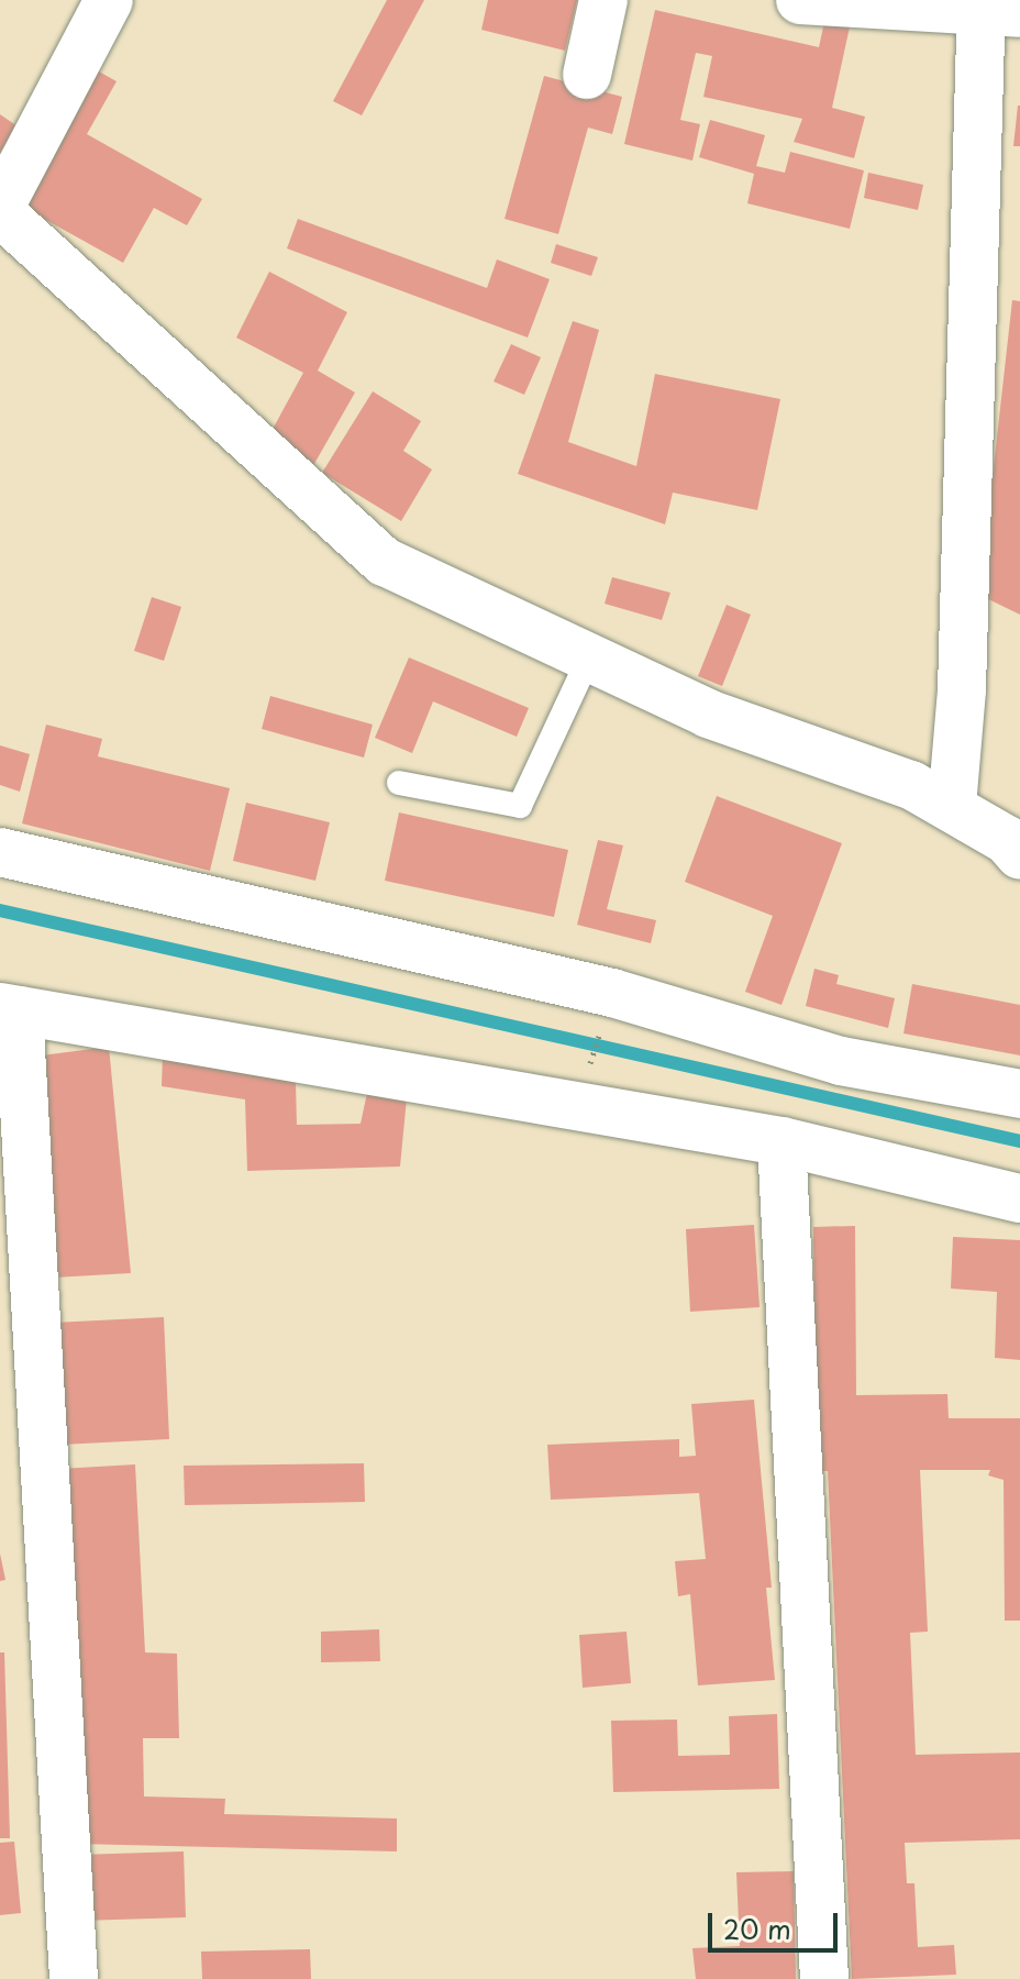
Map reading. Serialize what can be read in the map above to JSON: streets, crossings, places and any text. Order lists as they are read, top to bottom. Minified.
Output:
{"scale_bar":"20 m"}
